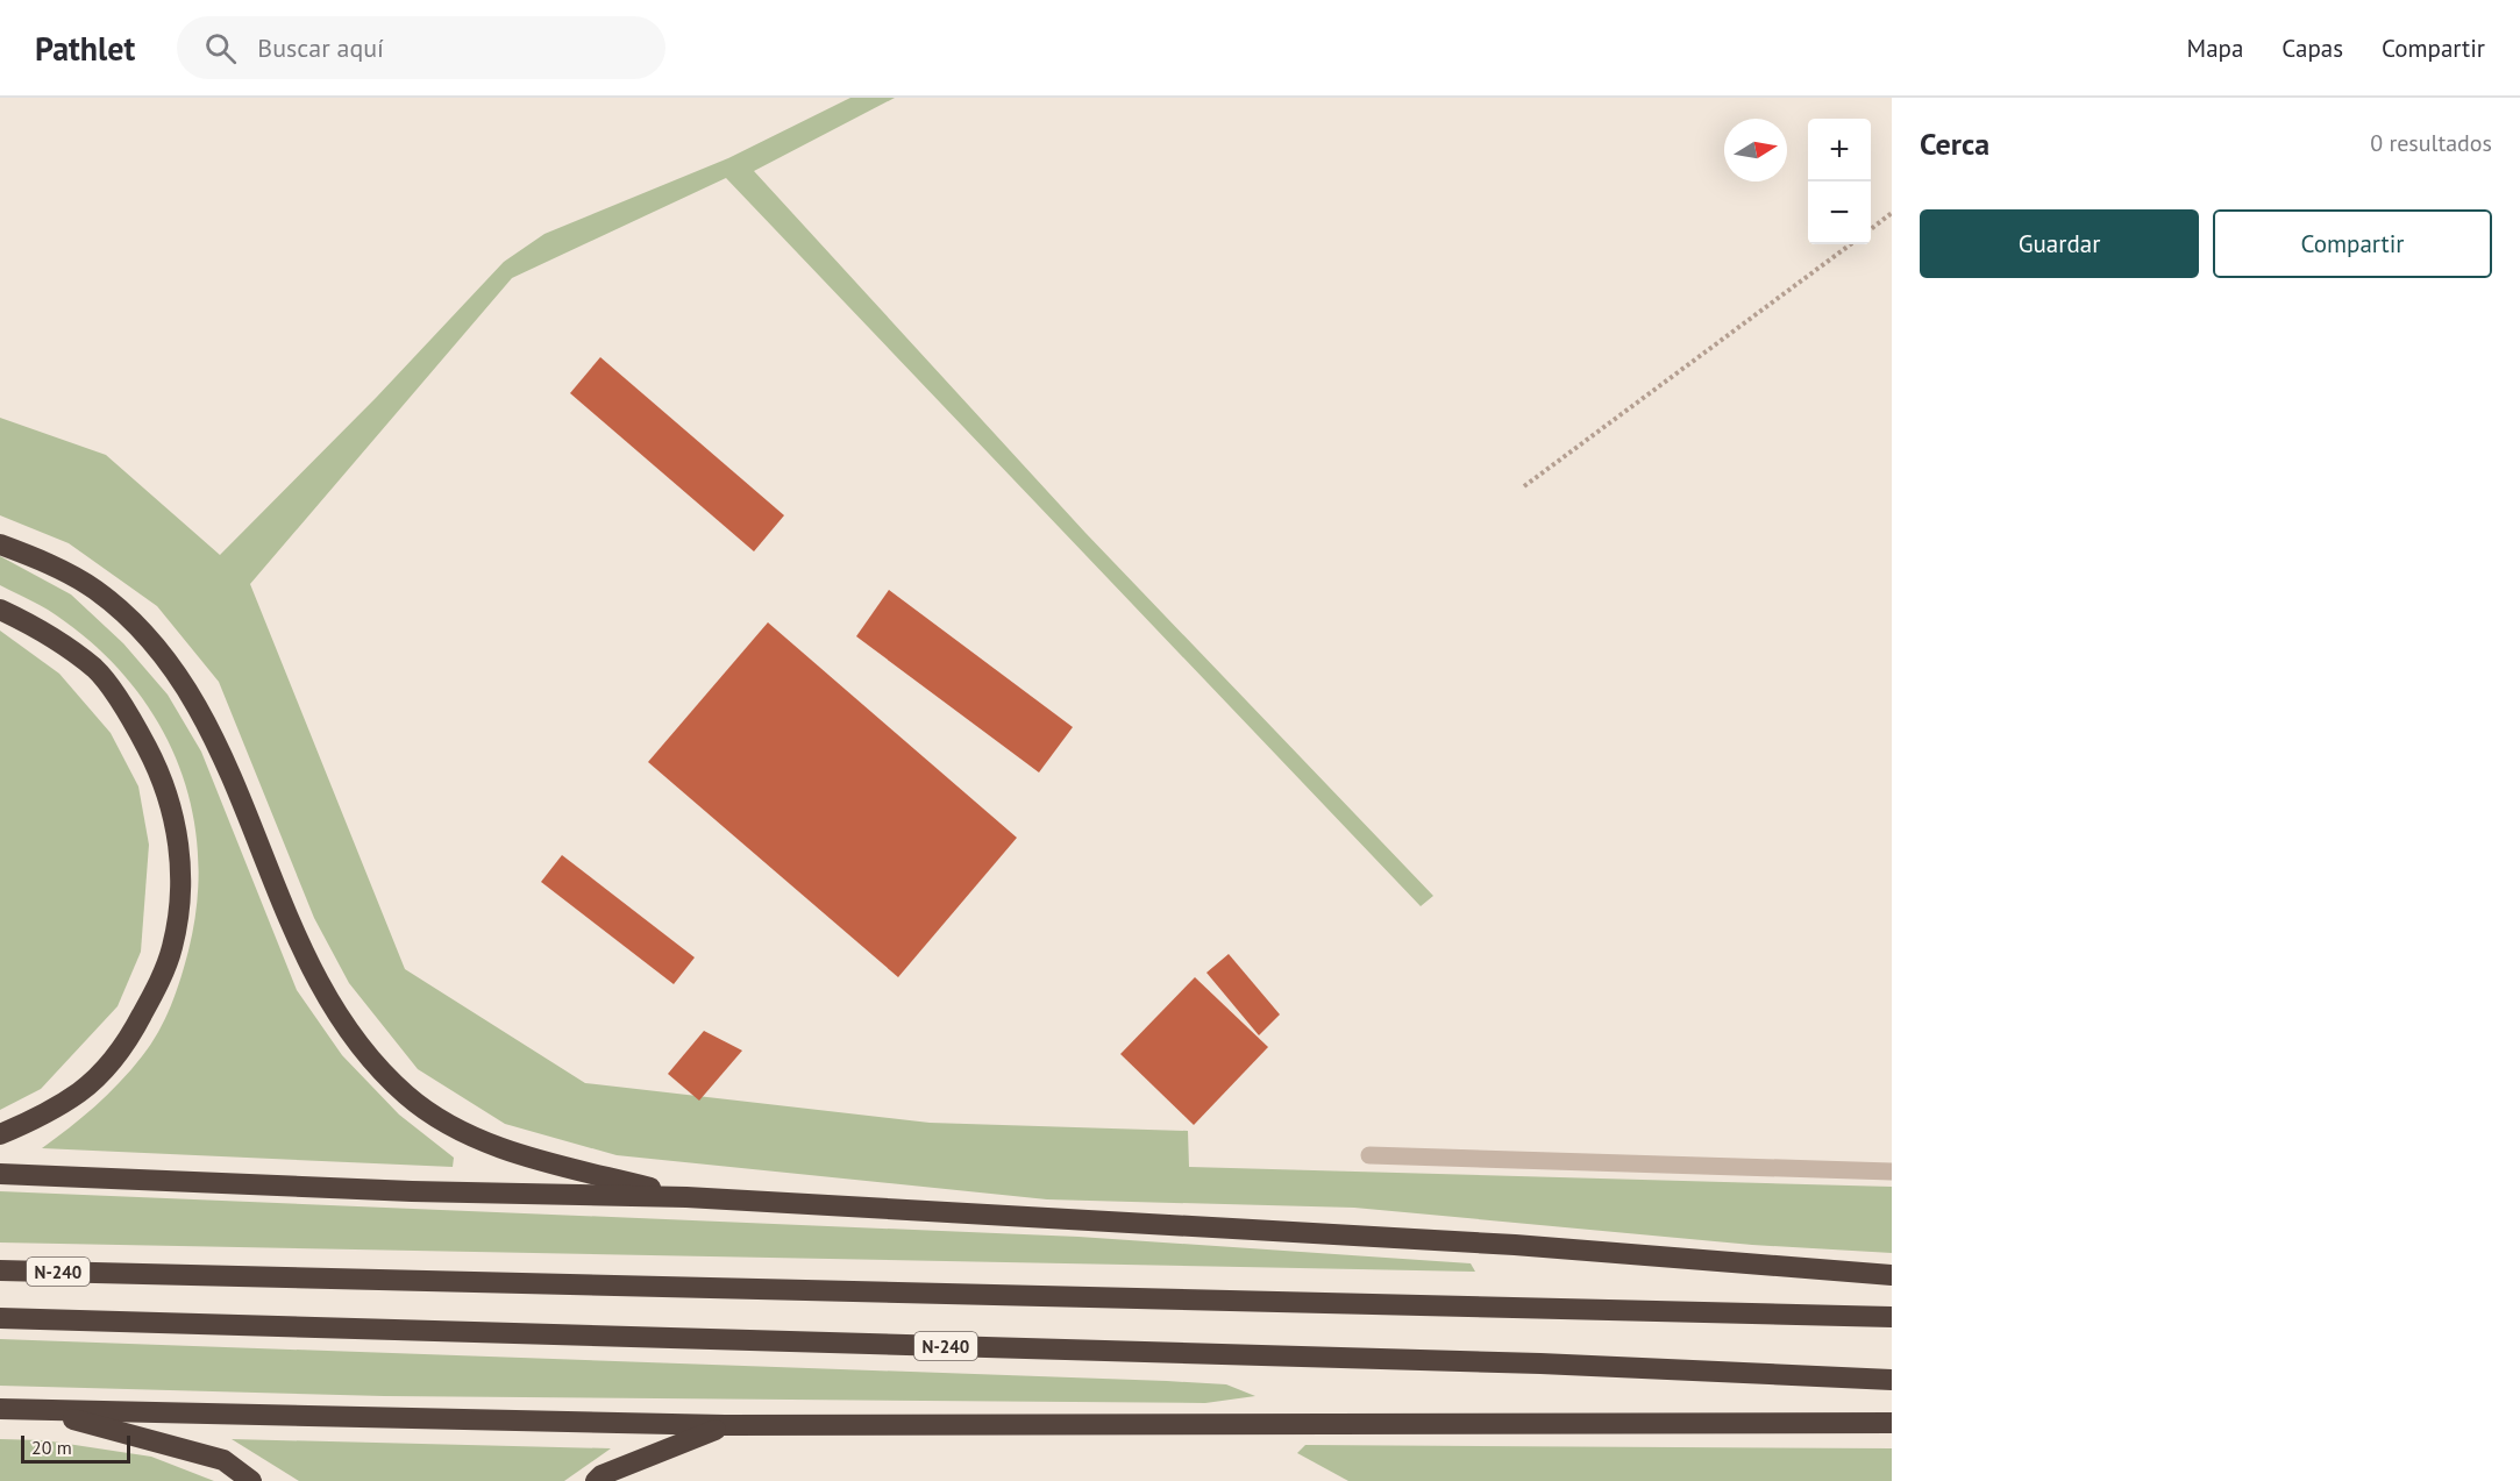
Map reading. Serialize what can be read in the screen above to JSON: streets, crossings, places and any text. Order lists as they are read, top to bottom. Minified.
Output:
{"streets":{"highway":["N-240"]},"scale_bar":"20 m","north":"right","page":{"header":"Pathlet","search":"Buscar aquí","nav":["Mapa","Capas","Compartir"],"heading":["Cerca","0 resultados"],"map_buttons":["+","−"],"buttons":["Guardar","Compartir"],"scale":"20 m"}}
